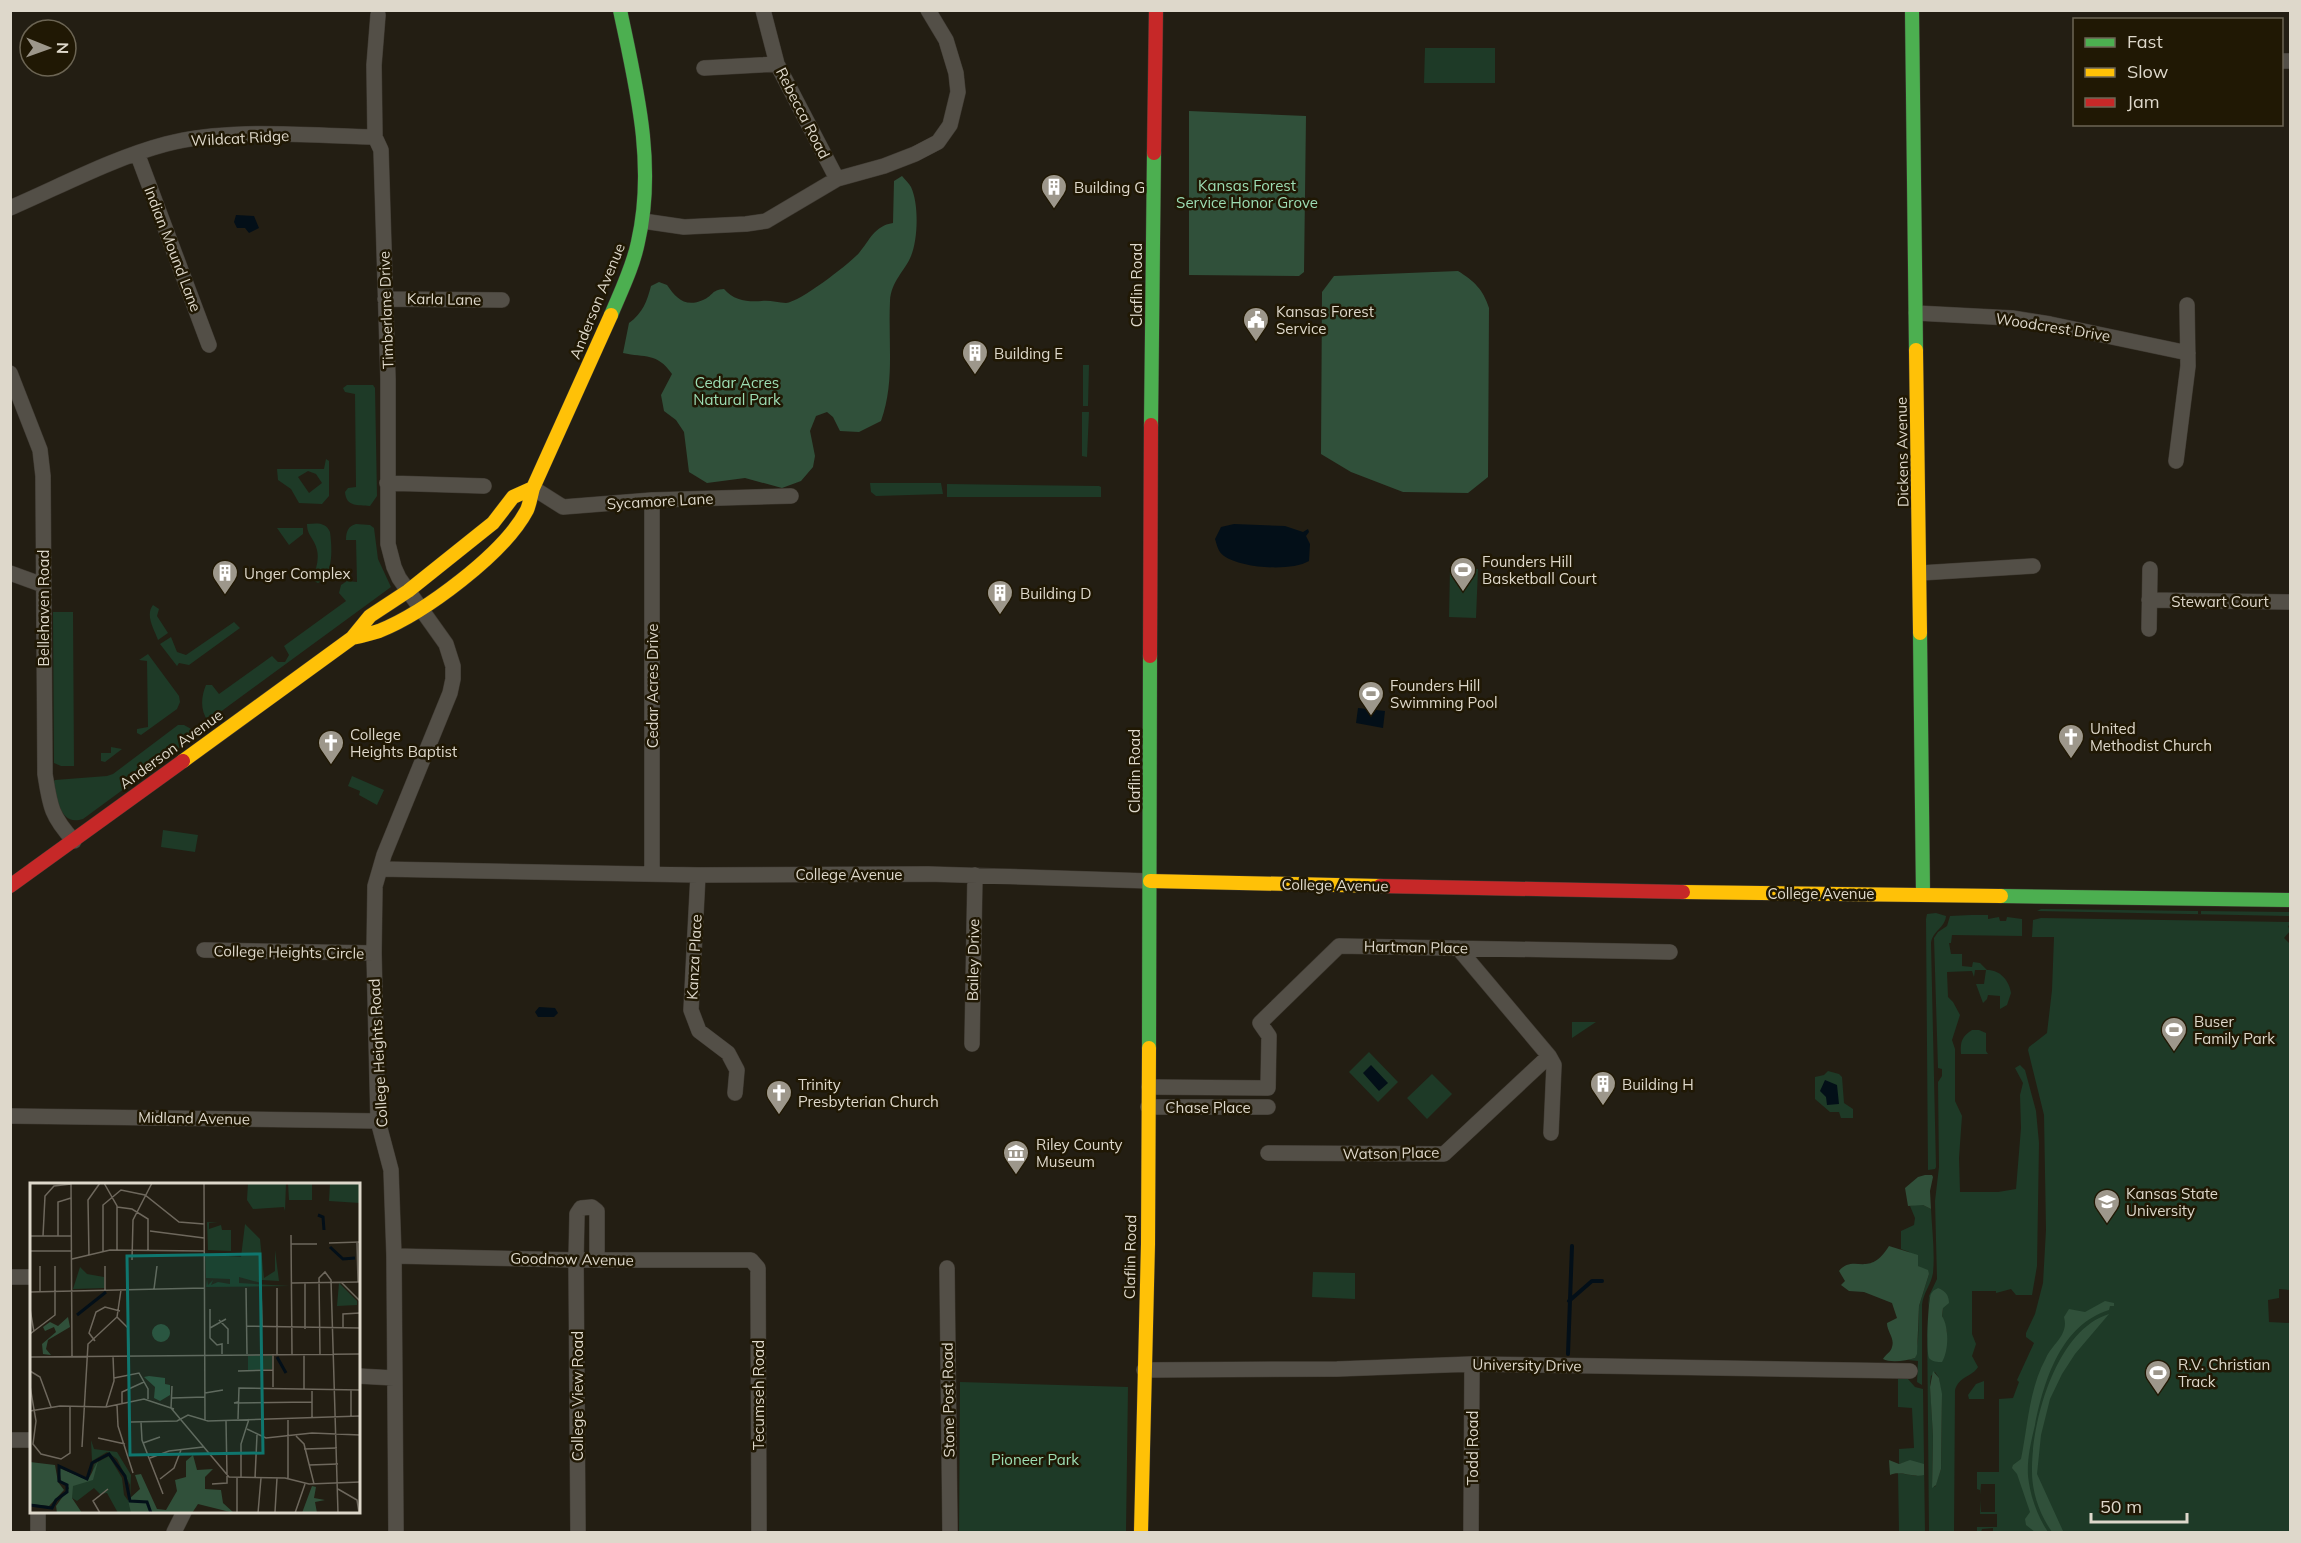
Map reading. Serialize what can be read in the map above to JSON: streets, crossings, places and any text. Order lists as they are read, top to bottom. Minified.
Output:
{"streets":{"street":["Rebecca Road","Wildcat Ridge","Indian Mound Lane","Claflin Road","Karla Lane","Anderson Avenue","Timberlane Drive","Woodcrest Drive","Dickens Avenue","Sycamore Lane","Stewart Court","Bellehaven Road","Cedar Acres Drive","College Avenue","Hartman Place","College Heights Circle","Kanza Place","Bailey Drive","College Heights Road","Chase Place","Midland Avenue","Watson Place","Goodnow Avenue","University Drive","Tecumseh Road","College View Road","Stone Post Road","Todd Road"]},"crossings":[["Wildcat Ridge","Indian Mound Lane"],["Wildcat Ridge","Timberlane Drive"],["Claflin Road","College Avenue"],["Claflin Road","Chase Place"],["Claflin Road","University Drive"],["Karla Lane","Timberlane Drive"],["Anderson Avenue","Timberlane Drive"],["Anderson Avenue","Sycamore Lane"],["Anderson Avenue","Bellehaven Road"],["Anderson Avenue","College Heights Road"],["Timberlane Drive","College Heights Road"],["Woodcrest Drive","Dickens Avenue"],["Dickens Avenue","College Avenue"],["Sycamore Lane","Cedar Acres Drive"],["Cedar Acres Drive","College Avenue"],["College Avenue","Kanza Place"],["College Avenue","Bailey Drive"],["College Avenue","College Heights Road"],["Hartman Place","Chase Place"],["College Heights Circle","College Heights Road"],["College Heights Road","Midland Avenue"],["College Heights Road","Goodnow Avenue"],["Goodnow Avenue","Tecumseh Road"],["Goodnow Avenue","College View Road"],["University Drive","Todd Road"]],"parks":["Kansas Forest Service Honor Grove","Cedar Acres Natural Park","Pioneer Park"],"places":{"building":["Building G","Building E","Unger Complex","Building D","Building H"],"public building":["Kansas Forest Service"],"sports":["Founders Hill Basketball Court","Founders Hill Swimming Pool","Buser Family Park","R.V. Christian Track"],"church":["United Methodist Church","College Heights Baptist","Trinity Presbyterian Church"],"museum":["Riley County Museum"],"school or university":["Kansas State University"]},"legend":["Fast","Slow","Jam"],"scale_bar":"50 m","north":"right"}
